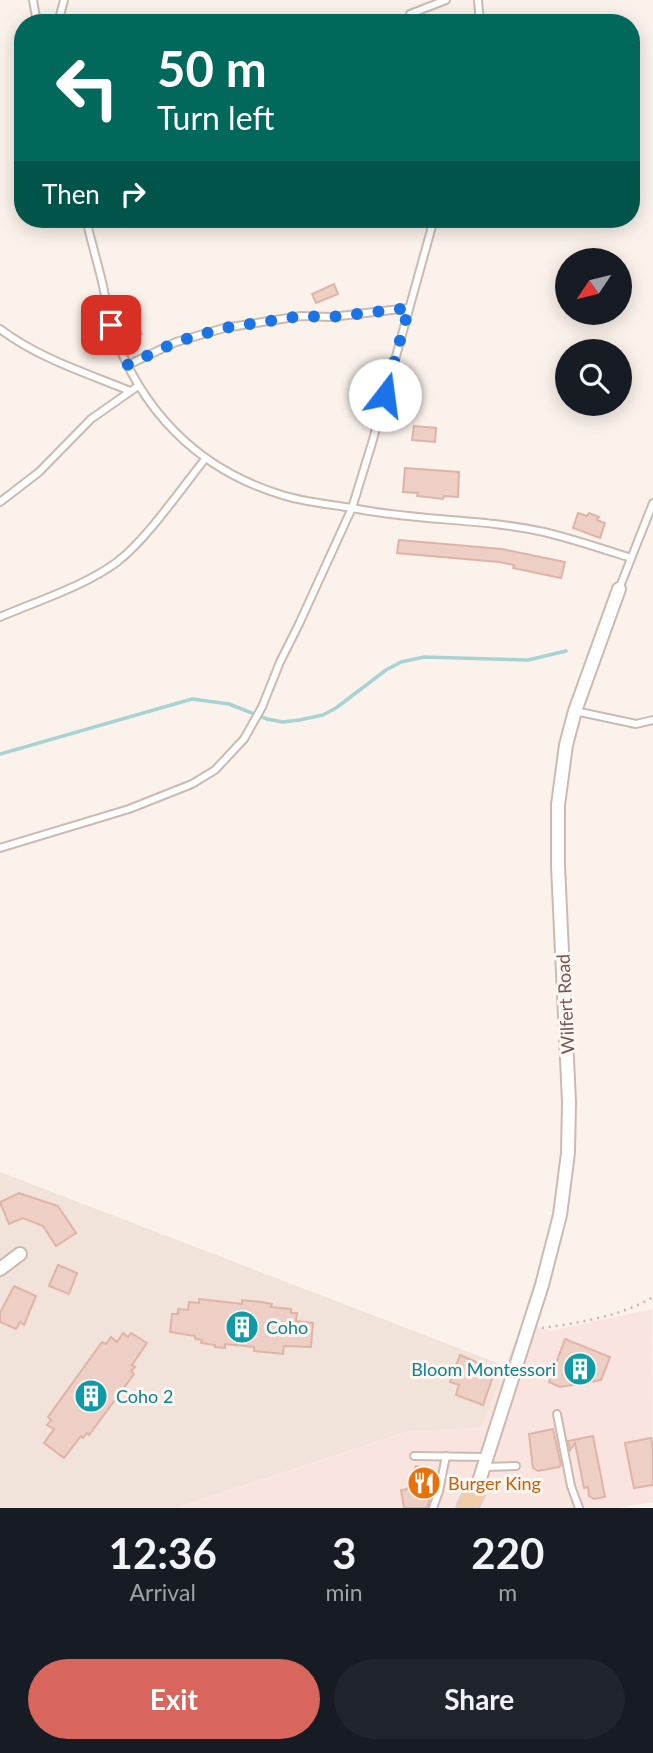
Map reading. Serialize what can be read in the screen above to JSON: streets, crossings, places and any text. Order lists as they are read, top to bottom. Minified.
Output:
{"streets":{"street":["Wilfert Road"]},"places":{"building":["Coho","Bloom Montessori","Coho 2"],"restaurant":["Burger King"]},"north":"bottom left","page":{"turn":["50 m","Turn left"],"then":"Then","eta":["12:36","Arrival","3","min","220","m"],"buttons":["Exit","Share"]}}
